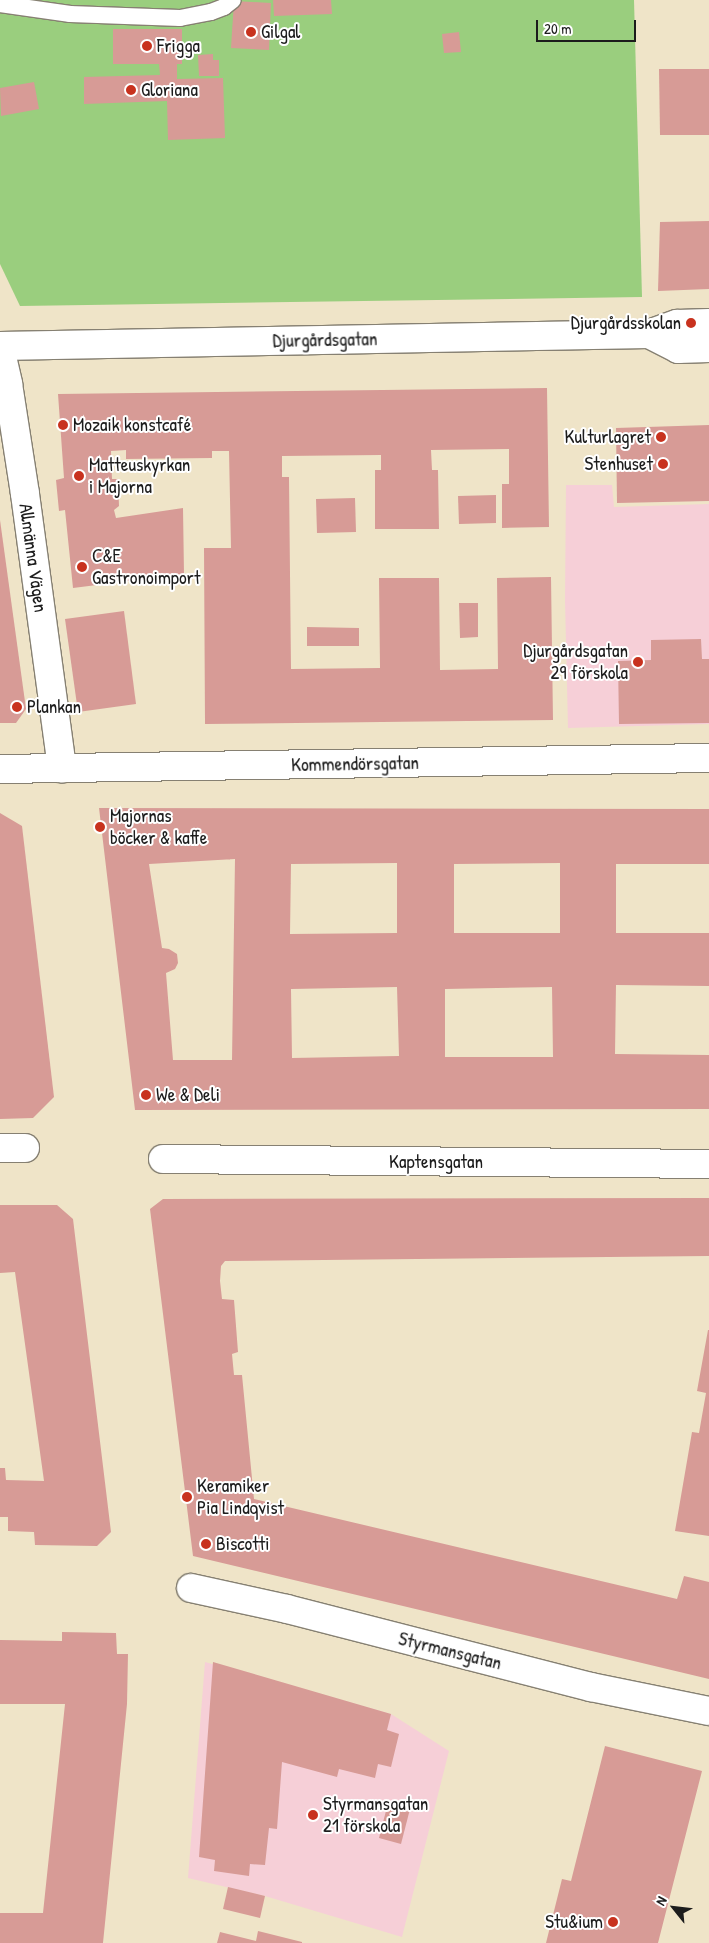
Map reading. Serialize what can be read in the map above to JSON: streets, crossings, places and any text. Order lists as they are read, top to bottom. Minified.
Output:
{"streets":{"street":["Djurgårdsgatan","Allmänna Vägen","Kommendörsgatan","Kaptensgatan","Styrmansgatan"]},"crossings":[["Djurgårdsgatan","Allmänna Vägen"],["Allmänna Vägen","Kommendörsgatan"]],"places":["Gilgal","Frigga","Gloriana","Djurgårdsskolan","Mozaik konstcafé","Kulturlagret","Stenhuset","Matteuskyrkan i Majorna","C&E Gastronoimport","Djurgårdsgatan 29 förskola","Plankan","Majornas böcker & kaffe","We & Deli","Keramiker Pia Lindqvist","Biscotti","Styrmansgatan 21 förskola","Stu&ium"],"scale_bar":"20 m","north":"top left"}
